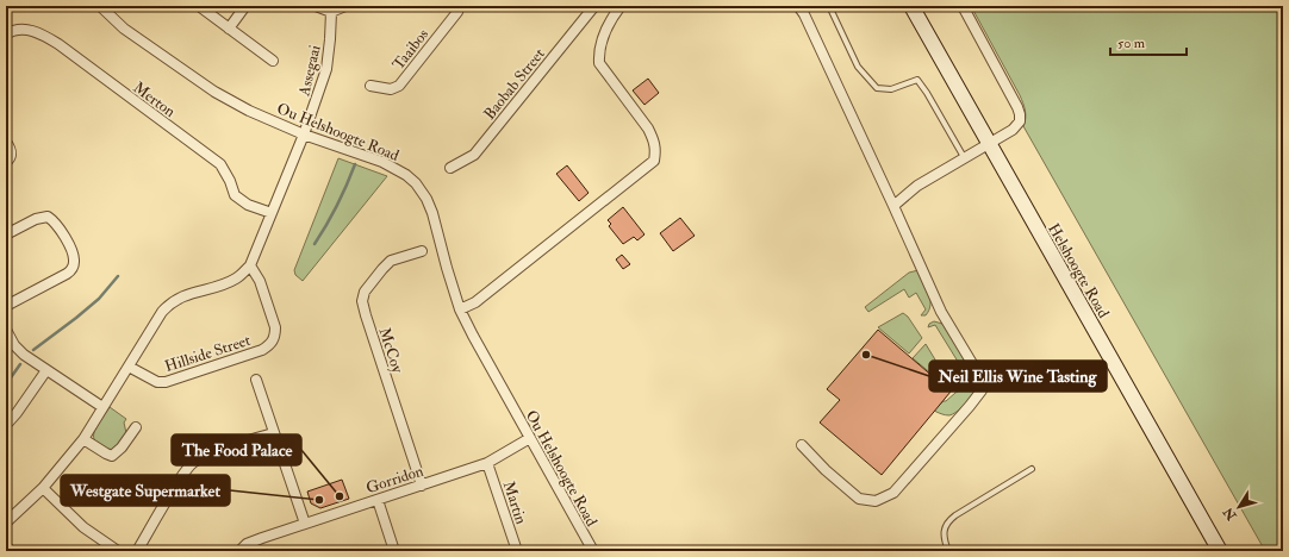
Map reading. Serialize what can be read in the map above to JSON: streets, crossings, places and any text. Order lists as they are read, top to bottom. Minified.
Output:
{"streets":{"main road":["Helshoogte Road"],"street":["Taaibos","Assegaai","Baobab Street","Merton","Ou Helshoogte Road","McCoy","Hillside Street","Gorridon","Martin"]},"crossings":[["Assegaai","Ou Helshoogte Road"],["Ou Helshoogte Road","Gorridon"],["McCoy","Gorridon"],["Gorridon","Martin"]],"places":["Neil Ellis Wine Tasting","The Food Palace","Westgate Supermarket"],"scale_bar":"50 m","north":"bottom left"}
